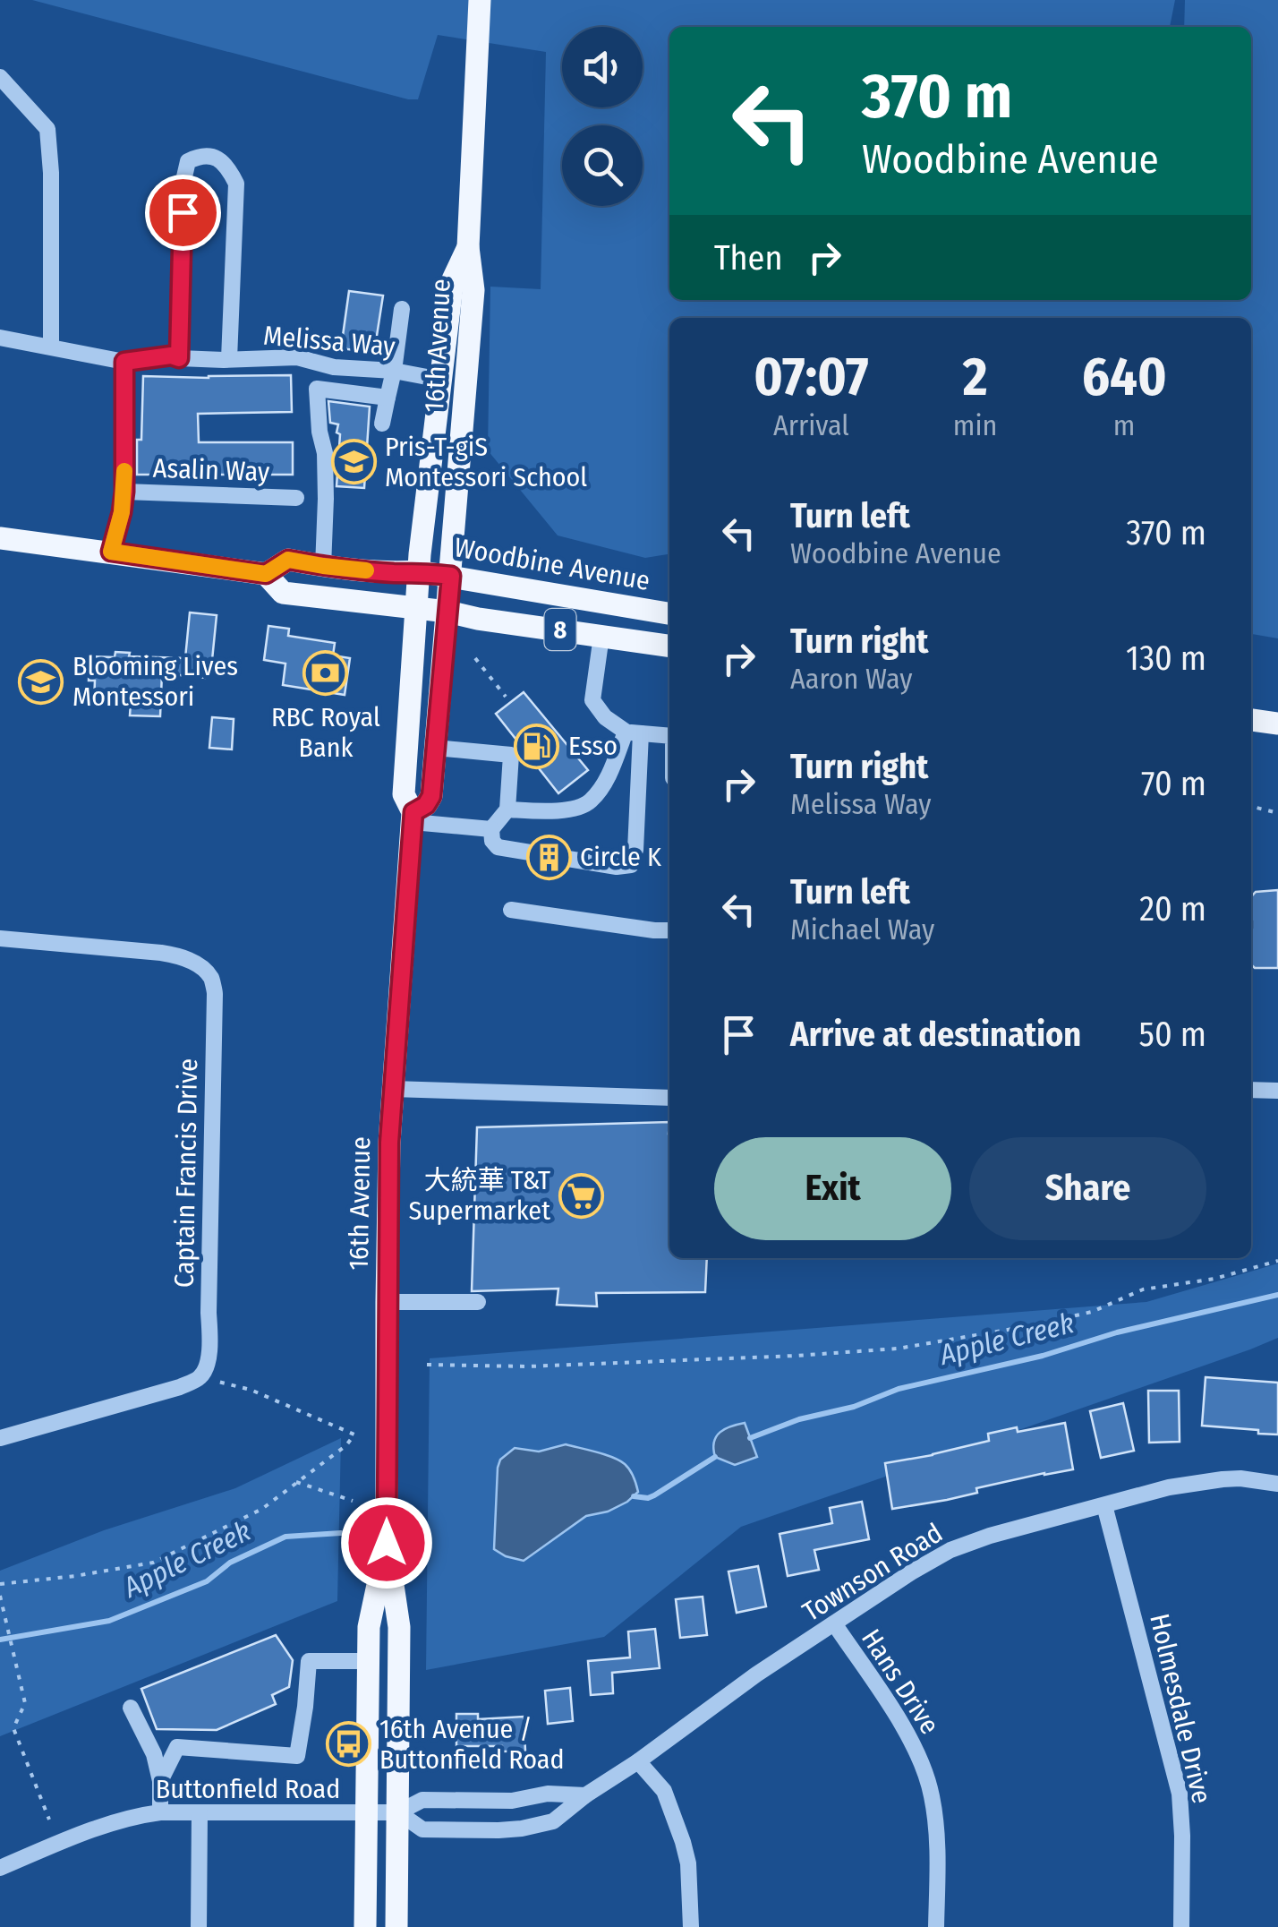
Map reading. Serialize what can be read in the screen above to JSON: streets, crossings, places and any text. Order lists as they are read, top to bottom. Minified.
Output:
{"streets":{"main road":["16th Avenue","Woodbine Avenue","8"],"street":["Melissa Way","Asalin Way","Captain Francis Drive","Townson Road","Hans Drive","Holmesdale Drive","Buttonfield Road"]},"crossings":[["Melissa Way","16th Avenue"],["16th Avenue","Woodbine Avenue"],["16th Avenue","Townson Road"],["16th Avenue","Buttonfield Road"],["Townson Road","Hans Drive"],["Townson Road","Holmesdale Drive"],["Townson Road","Buttonfield Road"]],"water":["Apple Creek"],"places":{"school or university":["Pris-T-giS Montessori School","Blooming Lives Montessori"],"bank":["RBC Royal Bank"],"fuel station":["Esso"],"building":["Circle K"],"supermarket":["大統華 T&T Supermarket"],"bus stop":["16th Avenue / Buttonfield Road"]},"page":{"turn":["370 m","Woodbine Avenue"],"then":"Then","eta":["07:07","Arrival","2","min","640","m"],"list":[{"name":"Turn left","note":"Woodbine Avenue","value":"370 m"},{"name":"Turn right","note":"Aaron Way","value":"130 m"},{"name":"Turn right","note":"Melissa Way","value":"70 m"},{"name":"Turn left","note":"Michael Way","value":"20 m"},{"name":"Arrive at destination","value":"50 m"}],"buttons":["Exit","Share"]}}
